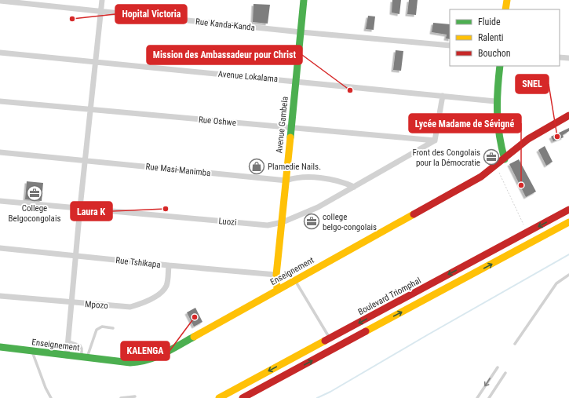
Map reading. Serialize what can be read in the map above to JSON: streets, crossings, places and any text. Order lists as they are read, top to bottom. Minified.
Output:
{"streets":{"main road":["Avenue Gambela","Enseignement","Boulevard Triomphal"],"street":["Rue Kanda-Kanda","Avenue Lokalama","Rue Oshwe","Rue Masi-Manimba","Luozi","Rue Tshikapa","Mpozo"]},"crossings":[["Rue Kanda-Kanda","Avenue Gambela"],["Avenue Lokalama","Avenue Gambela"],["Rue Oshwe","Avenue Gambela"],["Rue Oshwe","Luozi"],["Avenue Gambela","Rue Masi-Manimba"],["Avenue Gambela","Luozi"],["Avenue Gambela","Rue Tshikapa"],["Avenue Gambela","Enseignement"],["Rue Masi-Manimba","Luozi"],["Rue Tshikapa","Mpozo"]],"places":{"other":["Hopital Victoria","Mission des Ambassadeur pour Christ","SNEL","Lycée Madame de Sévigné","Laura K","KALENGA"],"office":["Front des Congolais pour la Démocratie","College Belgocongolais","college belgo-congolais"],"shop":["Plamedie Nails."]},"legend":["Fluide","Ralenti","Bouchon"]}
